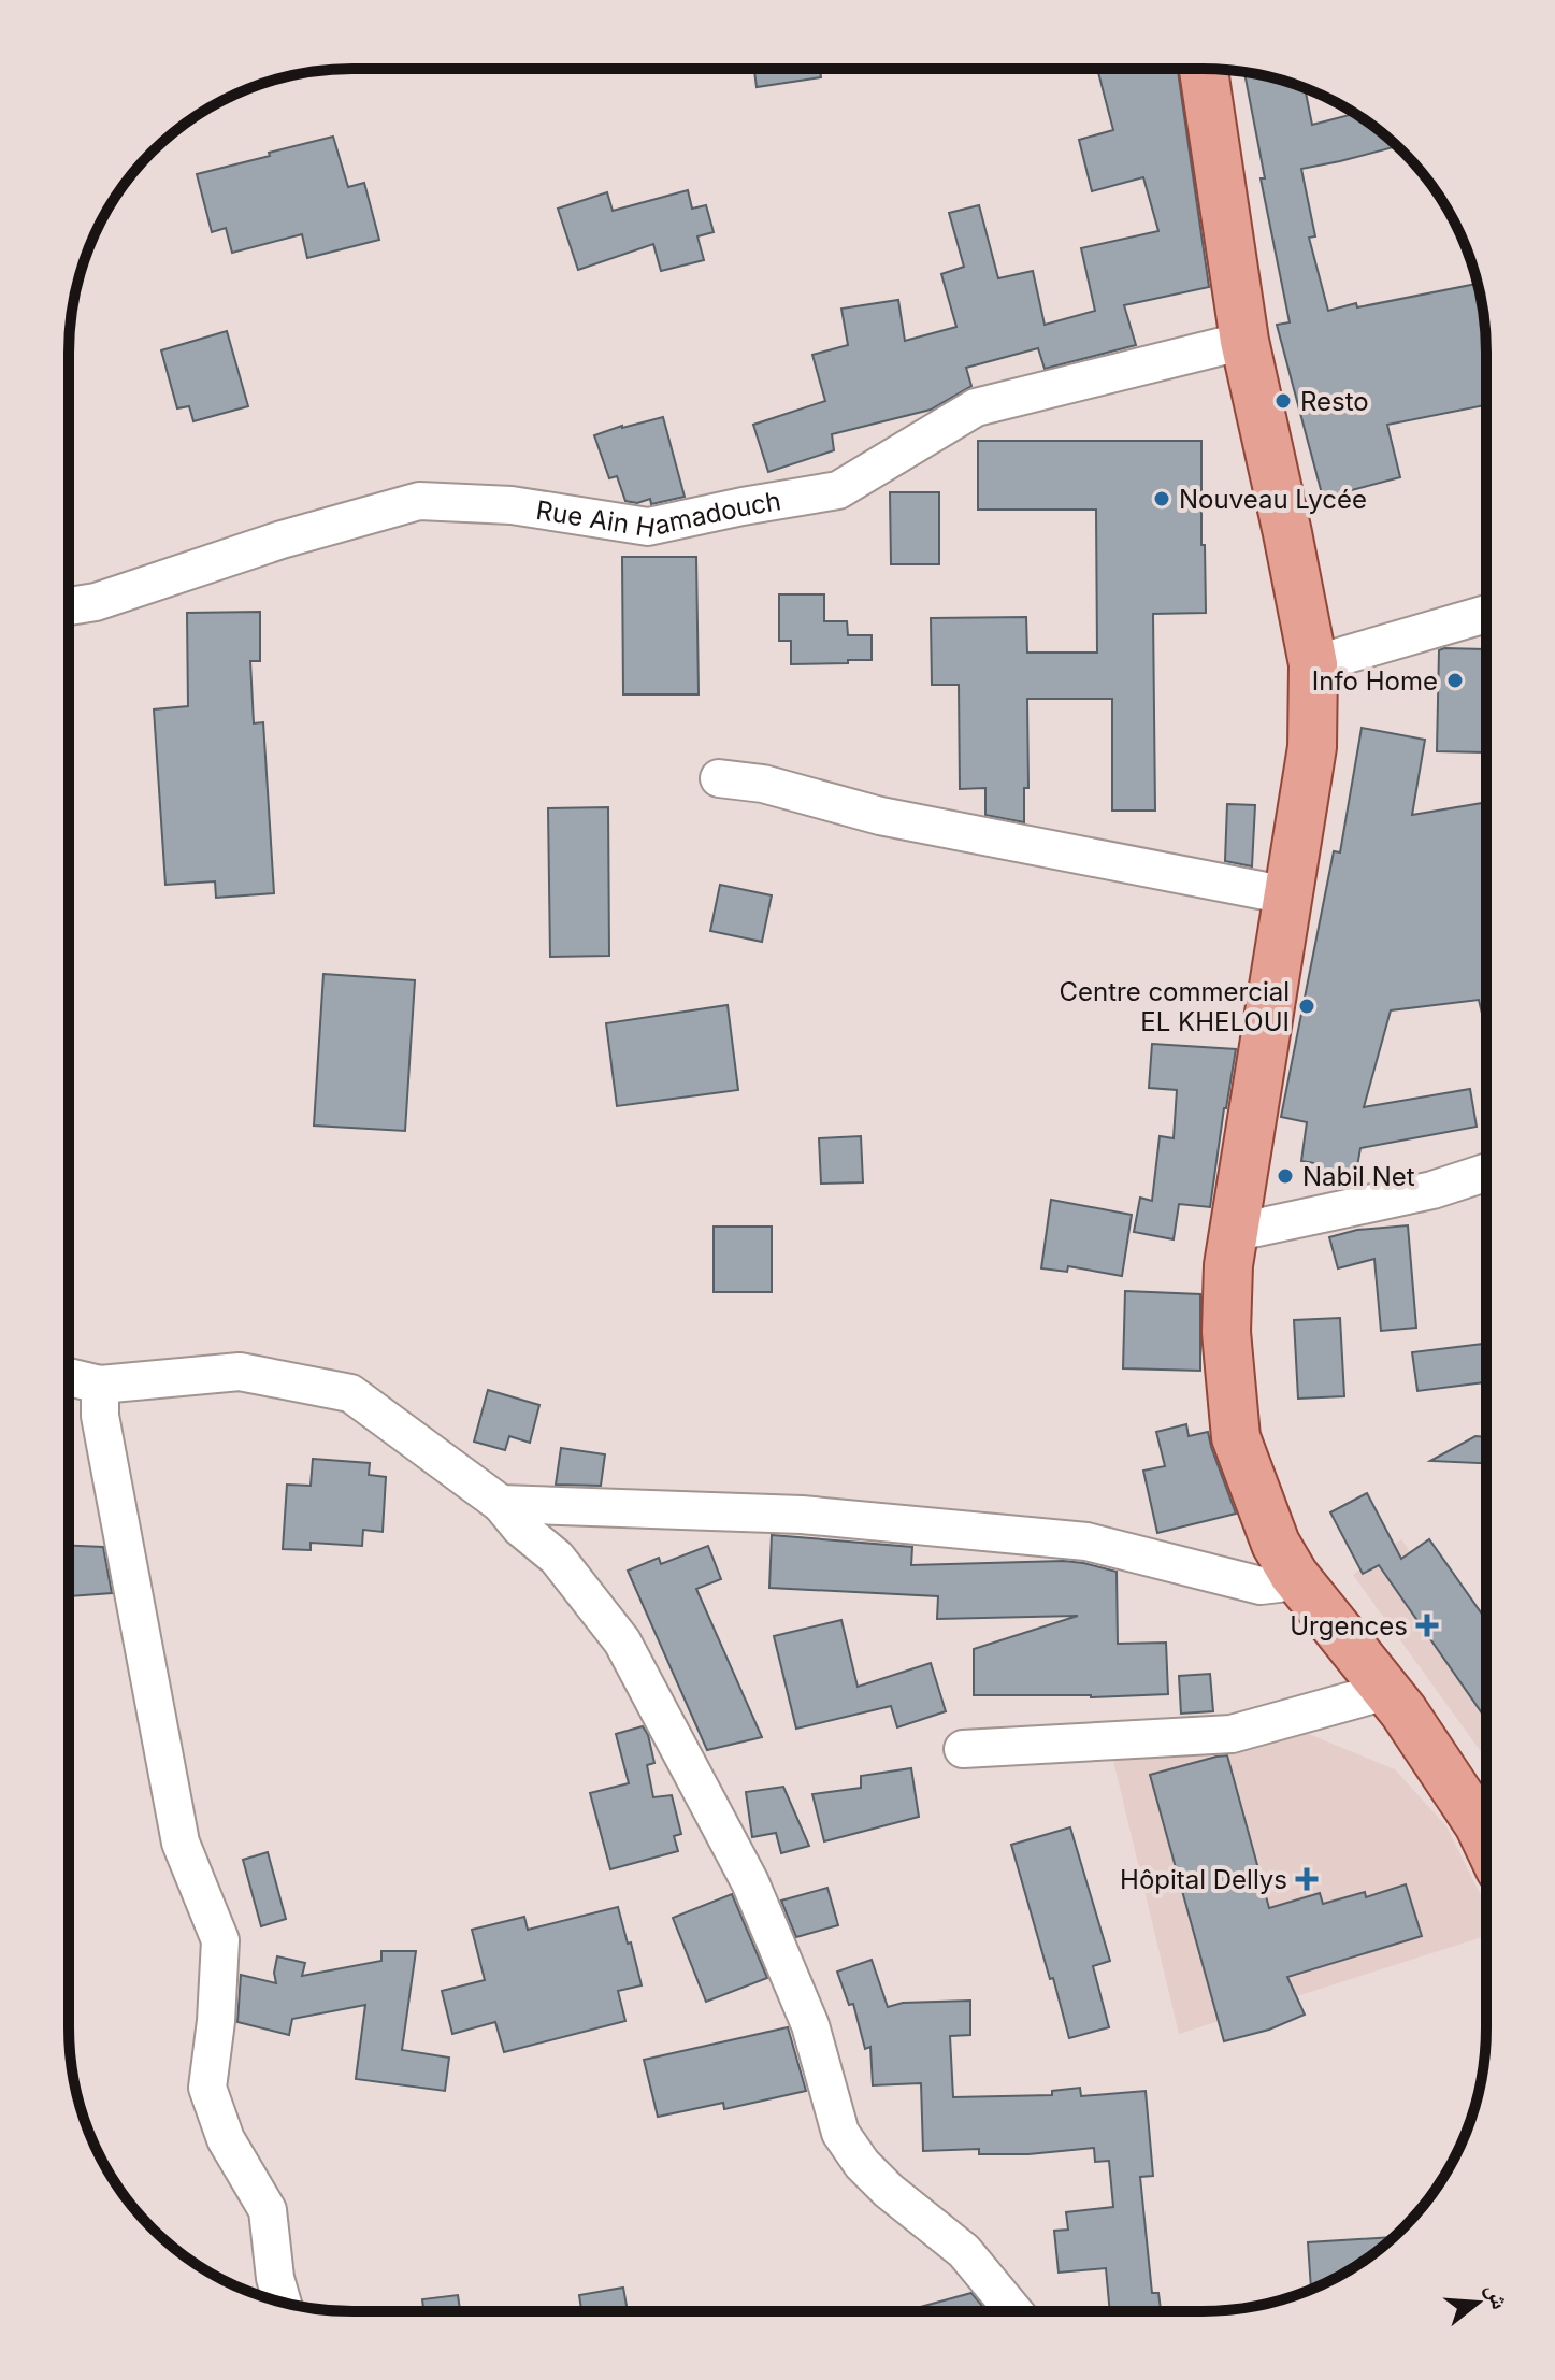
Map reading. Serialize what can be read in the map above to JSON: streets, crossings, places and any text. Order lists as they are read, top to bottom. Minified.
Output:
{"streets":{"street":["Rue Ain Hamadouch"]},"places":{"other":["Resto","Nouveau Lycée","Info Home","Centre commercial EL KHELOUI","Nabil Net"],"health":["Urgences","Hôpital Dellys"]},"north":"right"}
